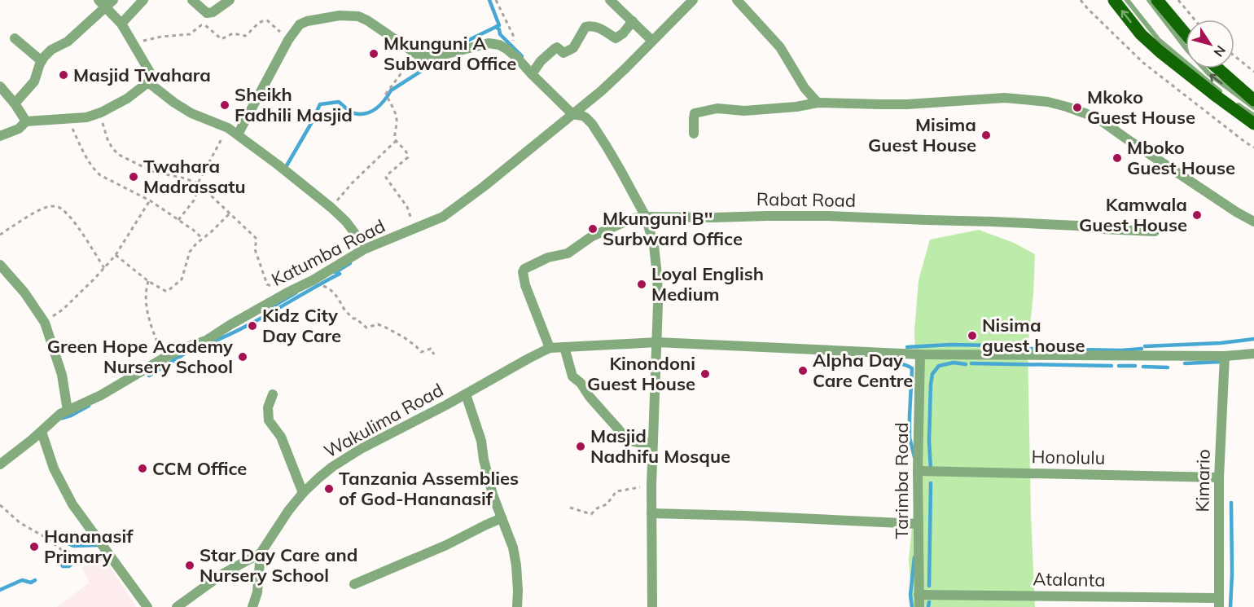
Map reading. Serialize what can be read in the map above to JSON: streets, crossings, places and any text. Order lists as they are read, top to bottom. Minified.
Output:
{"streets":{"street":["Rabat Road","Katumba Road","Wakulima Road","Honolulu","Tarimba Road","Kimario","Atalanta"]},"crossings":[["Rabat Road","Wakulima Road"],["Honolulu","Tarimba Road"],["Honolulu","Kimario"],["Tarimba Road","Atalanta"],["Kimario","Atalanta"]],"places":["Mkunguni A Subward Office","Masjid Twahara","Sheikh Fadhili Masjid","Mkoko Guest House","Misima Guest House","Mboko Guest House","Twahara Madrassatu","Kamwala Guest House","Mkunguni B'' Surbward Office","Loyal English Medium","Kidz City Day Care","Nisima guest house","Green Hope Academy Nursery School","Alpha Day Care Centre","Kinondoni Guest House","Masjid Nadhifu Mosque","CCM Office","Tanzania Assemblies of God-Hananasif","Hananasif Primary","Star Day Care and Nursery School"],"north":"bottom right"}
